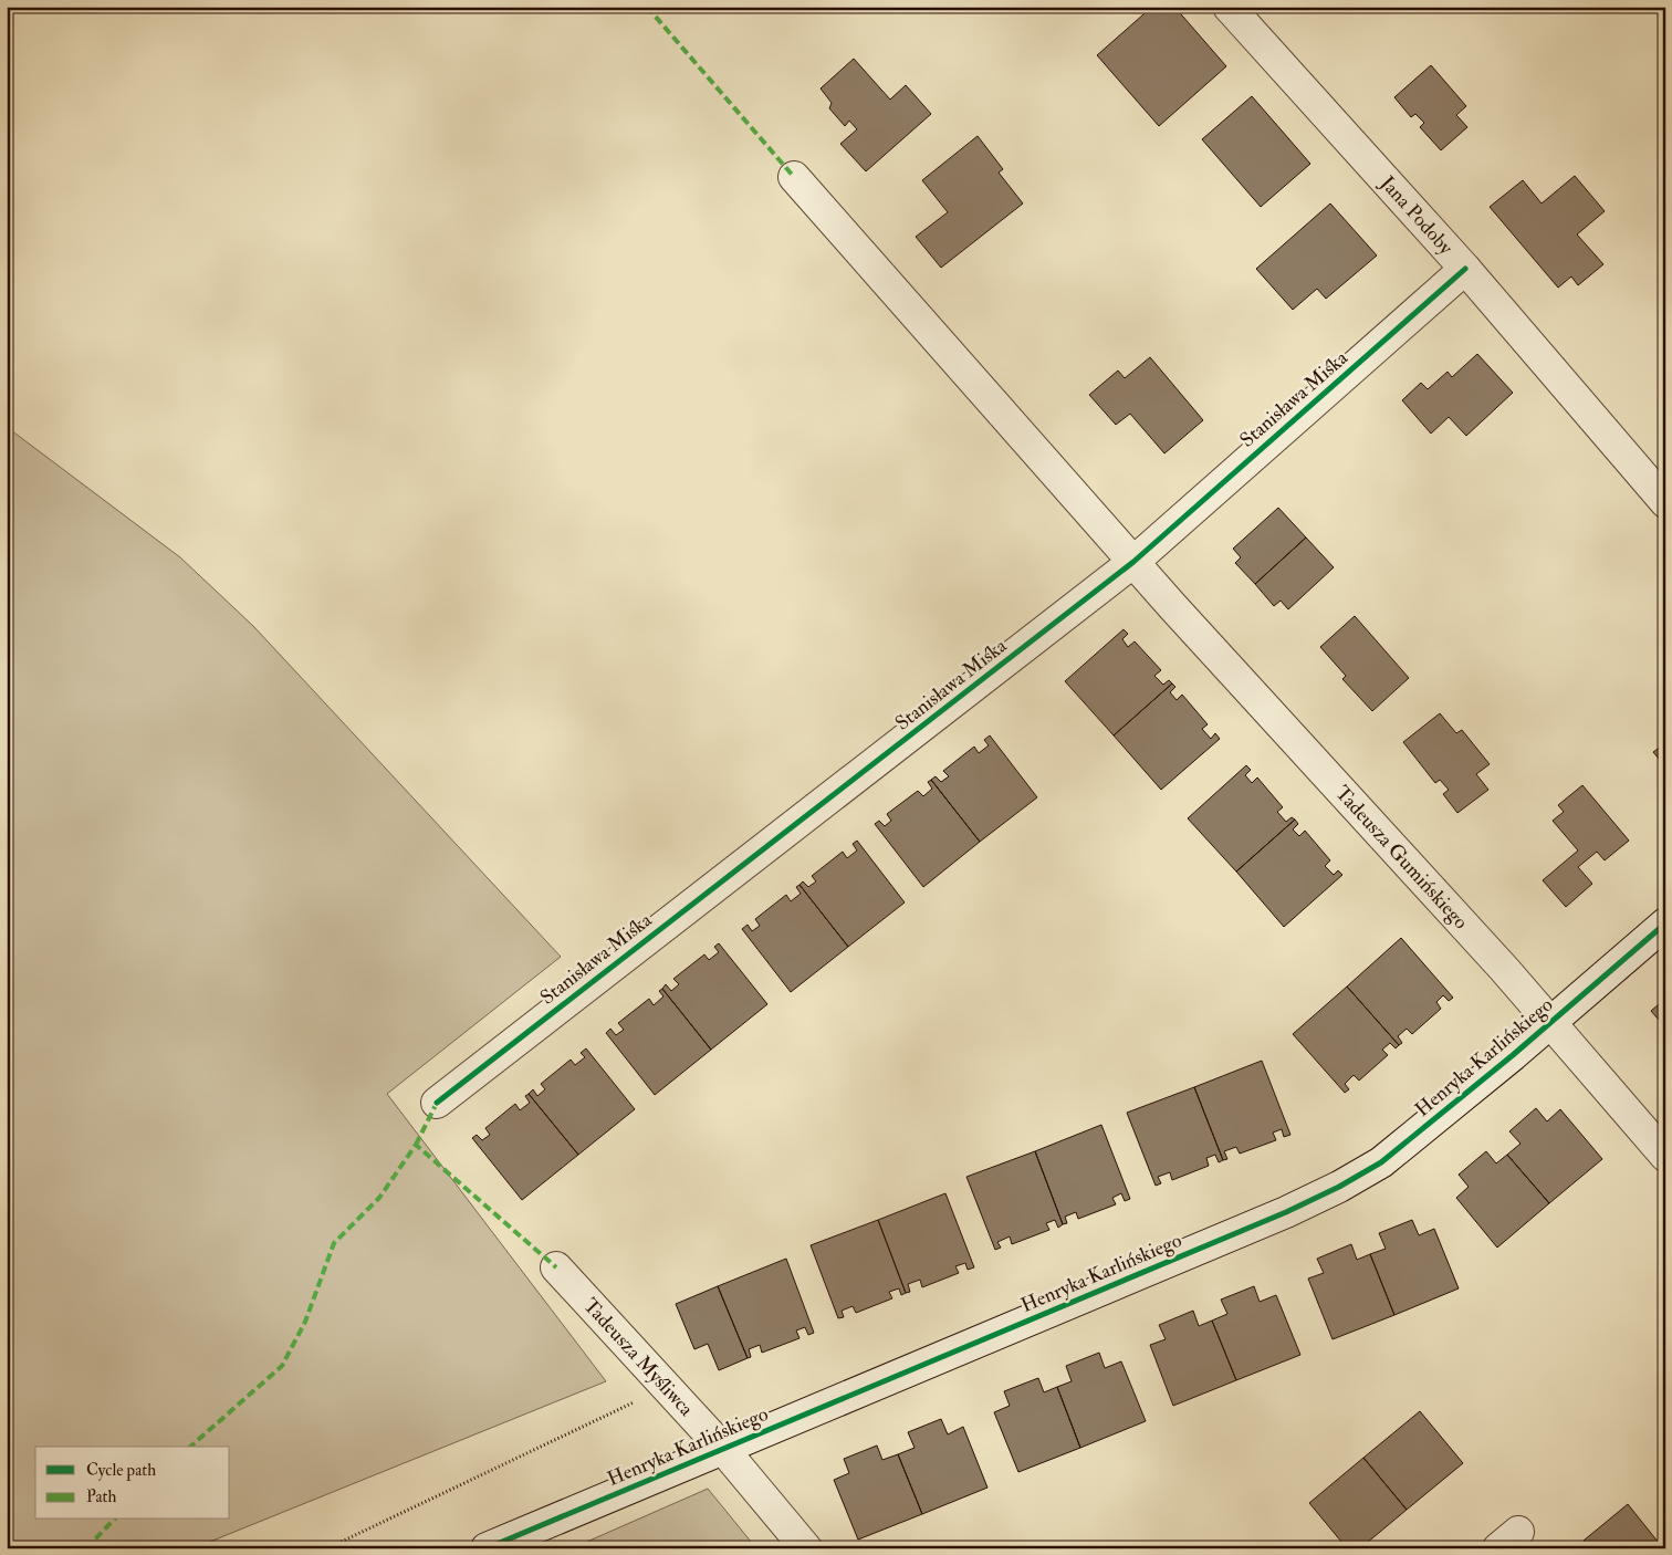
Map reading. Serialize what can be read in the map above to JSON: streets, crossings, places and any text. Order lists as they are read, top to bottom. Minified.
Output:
{"streets":{"street":["Jana Podoby","Stanisława Miśka","Tadeusza Gumińskiego","Henryka Karlińskiego","Tadeusza Myśliwca"]},"crossings":[["Jana Podoby","Stanisława Miśka"],["Stanisława Miśka","Tadeusza Gumińskiego"],["Tadeusza Gumińskiego","Henryka Karlińskiego"],["Henryka Karlińskiego","Tadeusza Myśliwca"]],"legend":["Cycle path","Path"]}
